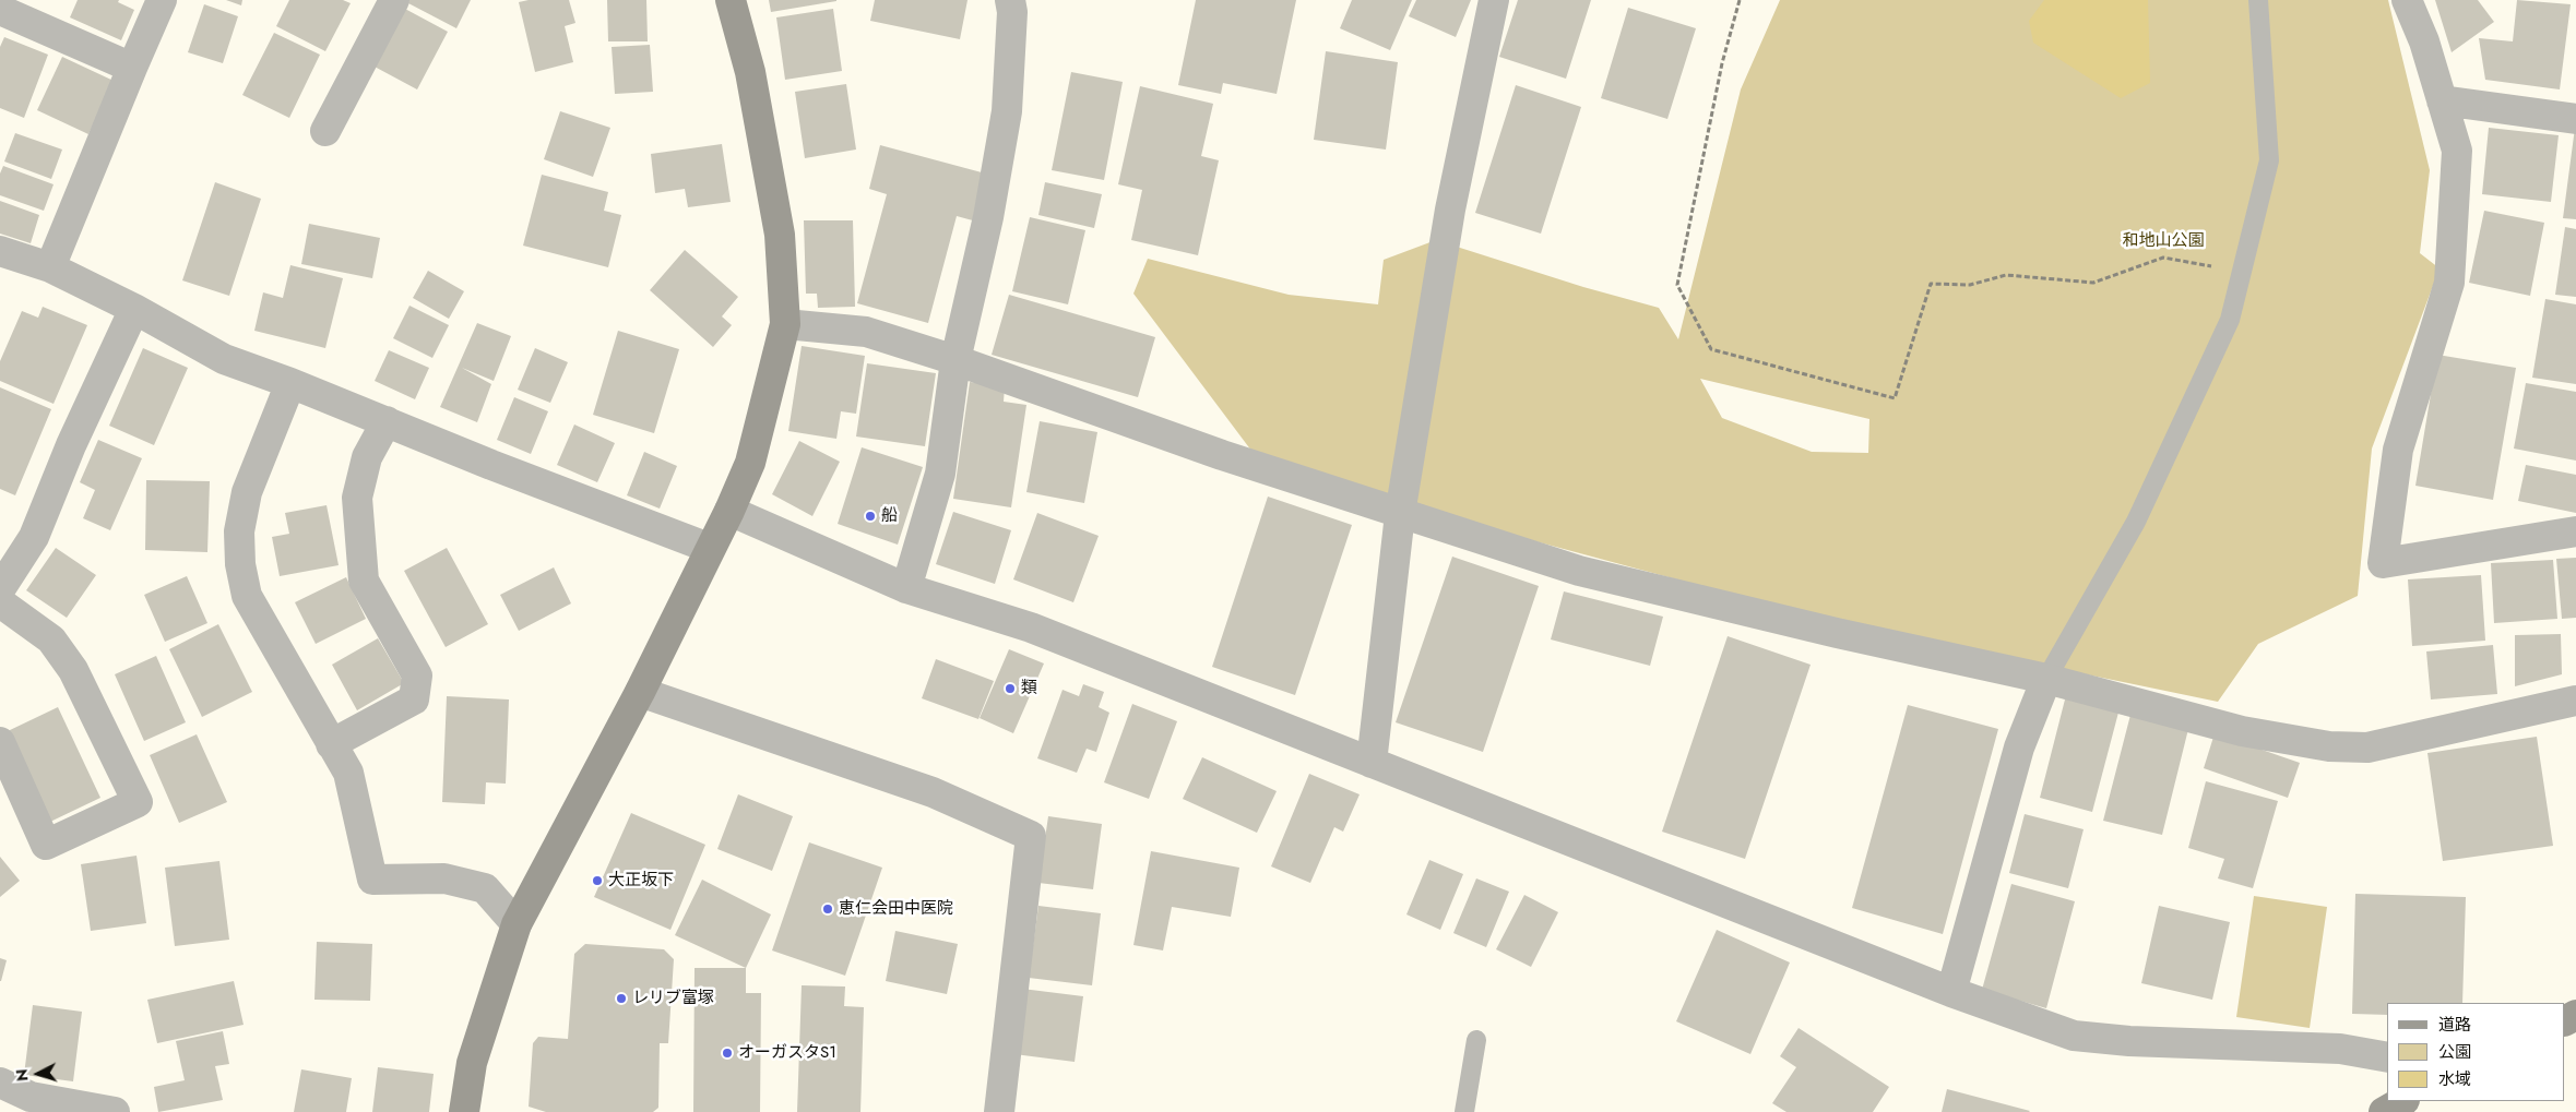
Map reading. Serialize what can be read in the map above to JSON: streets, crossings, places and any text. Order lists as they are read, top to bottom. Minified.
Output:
{"parks":["和地山公園"],"places":["船","類","大正坂下","恵仁会田中医院","レリブ富塚","オーガスタS1"],"legend":["道路","公園","水域"],"north":"left"}
